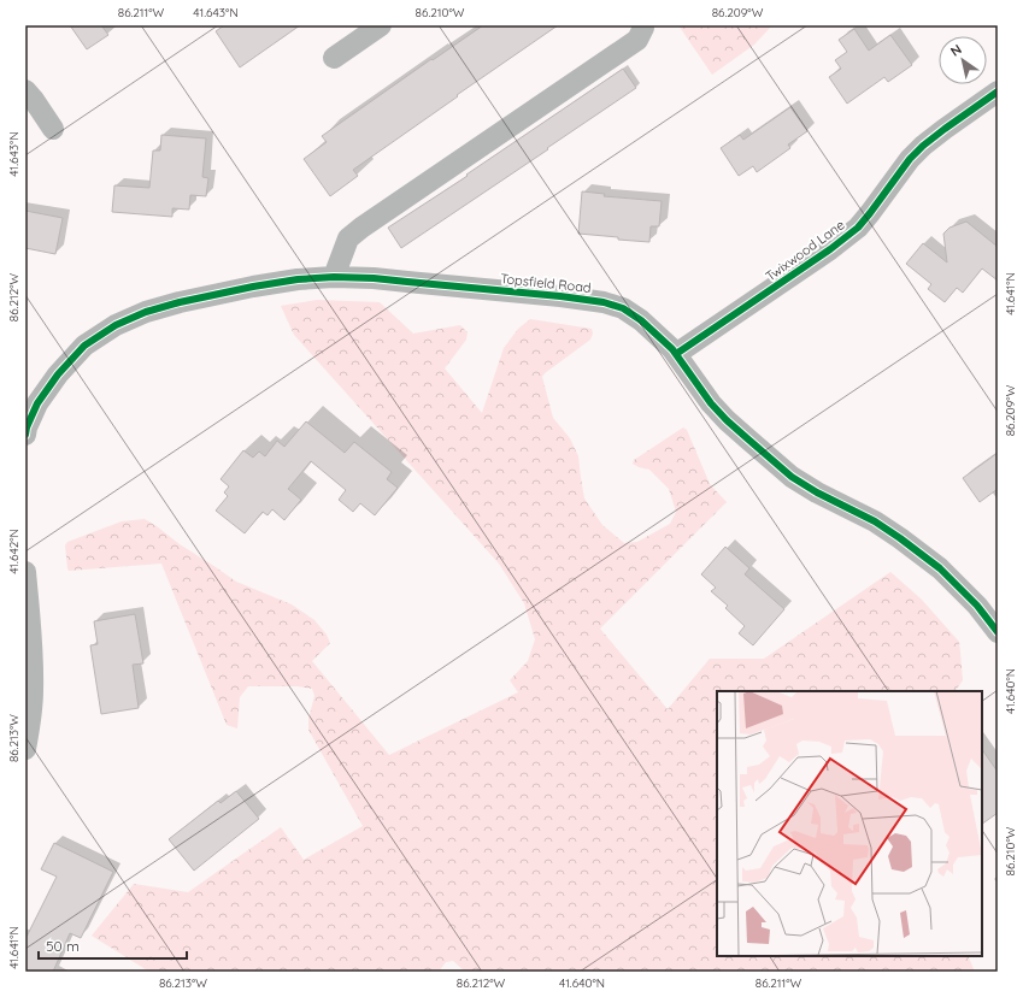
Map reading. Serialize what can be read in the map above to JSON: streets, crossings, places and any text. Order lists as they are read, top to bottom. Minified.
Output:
{"streets":{"street":["Twixwood Lane","Topsfield Road"]},"crossings":[["Twixwood Lane","Topsfield Road"]],"scale_bar":"50 m","north":"top left","coordinates":["86.211°W","41.643°N","86.210°W","86.209°W","41.641°N","86.212°W","41.642°N","41.640°N","86.213°W"]}
